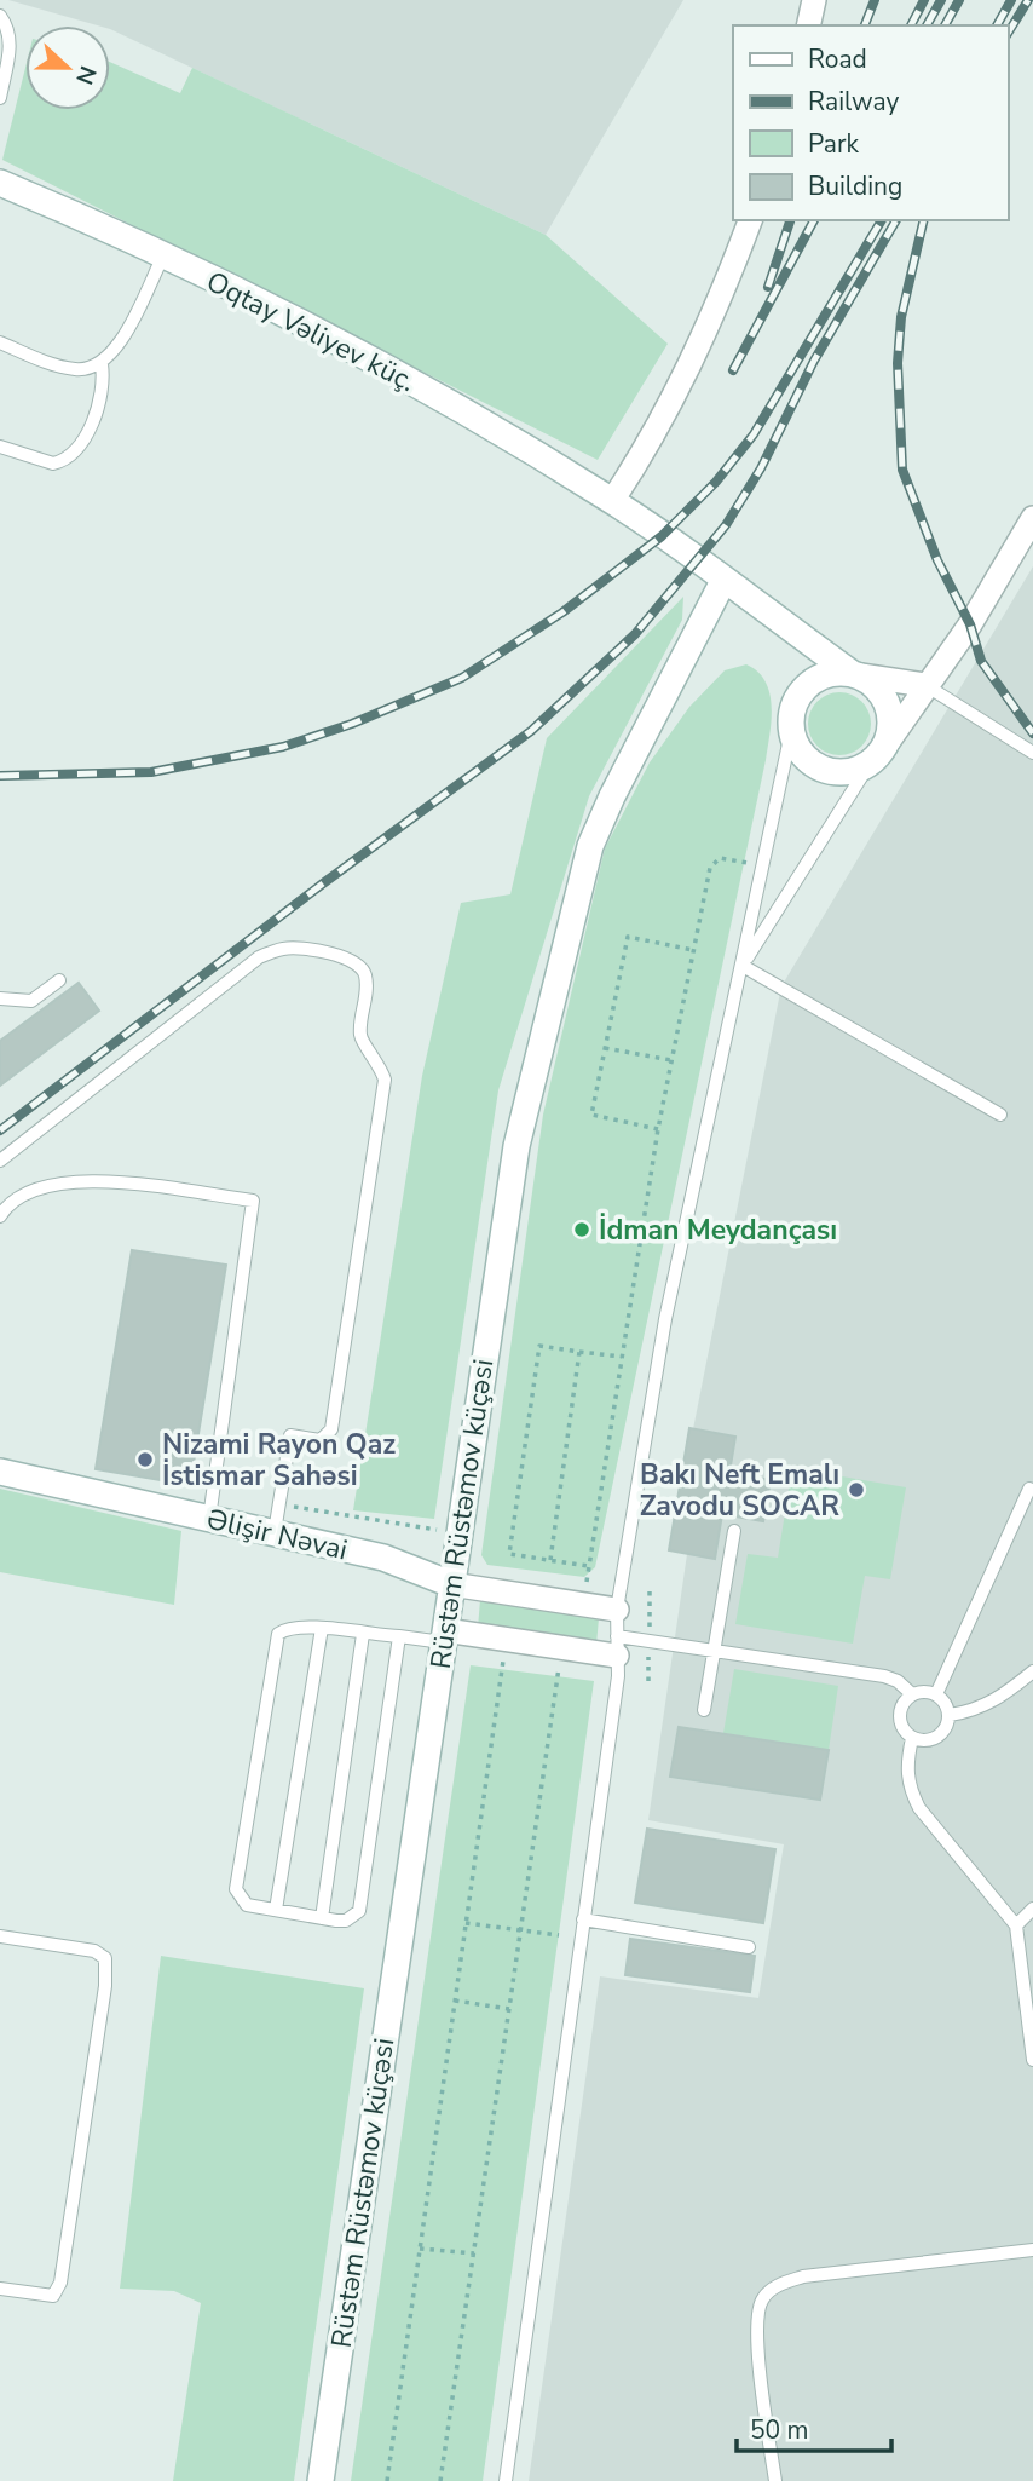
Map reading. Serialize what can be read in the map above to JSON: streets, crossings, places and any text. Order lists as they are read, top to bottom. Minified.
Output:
{"streets":{"street":["Oqtay Vəliyev küç.","Rüstəm Rüstəmov küçəsi","Əlişir Nəvai"]},"crossings":[["Oqtay Vəliyev küç.","Rüstəm Rüstəmov küçəsi"],["Rüstəm Rüstəmov küçəsi","Əlişir Nəvai"]],"places":["İdman Meydançası","Nizami Rayon Qaz İstismar Sahəsi","Bakı Neft Emalı Zavodu SOCAR"],"legend":["Road","Railway","Park","Building"],"scale_bar":"50 m","north":"right"}
